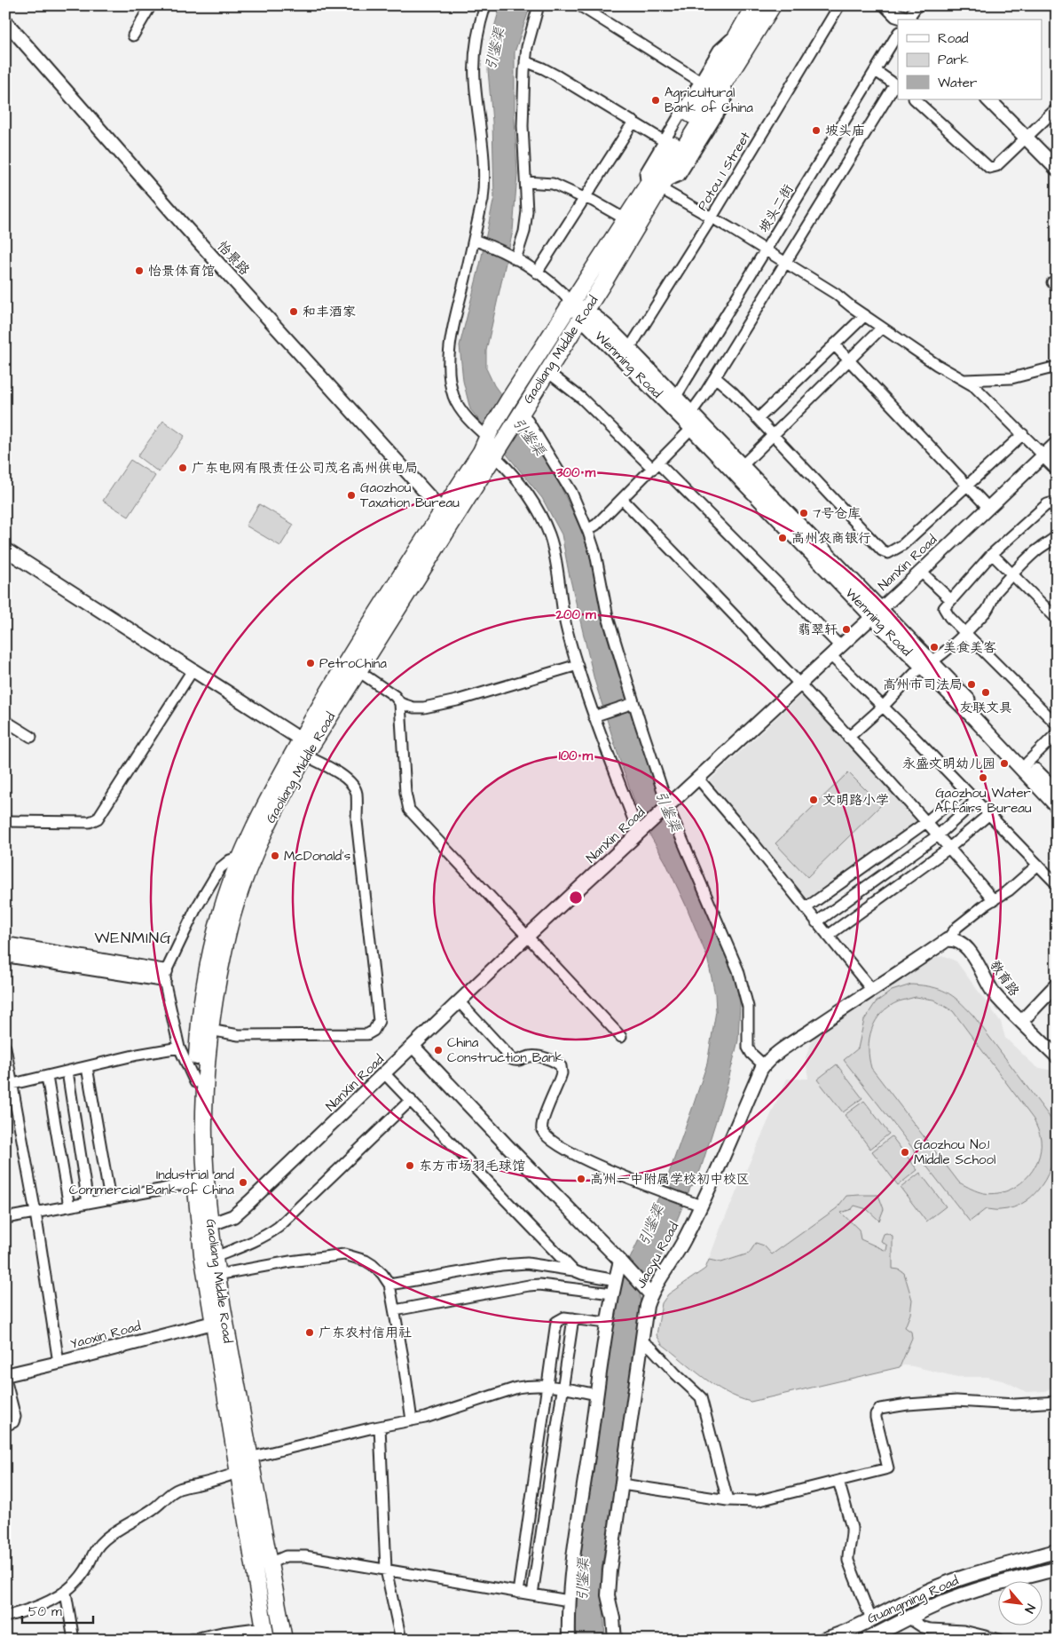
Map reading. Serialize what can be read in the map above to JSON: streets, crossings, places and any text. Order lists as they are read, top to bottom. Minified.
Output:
{"streets":{"main road":["Gaoliang Middle Road","Wenming Road","Guangming Road"],"street":["Potou 1 Street","坡头二街","怡景路","NanXin Road","教育路","Jiaoyu Road","Yaoxin Road"]},"crossings":[["Potou 1 Street","Wenming Road"],["坡头二街","Wenming Road"],["怡景路","Gaoliang Middle Road"],["Gaoliang Middle Road","Wenming Road"],["Gaoliang Middle Road","NanXin Road"],["Gaoliang Middle Road","Yaoxin Road"],["Wenming Road","NanXin Road"],["教育路","Jiaoyu Road"]],"districts":["WENMING"],"water":["引鉴渠"],"places":["Agricultural Bank of China","坡头庙","怡景体育馆","和丰酒家","广东电网有限责任公司茂名高州供电局","Gaozhou Taxation Bureau","7号仓库","高州农商银行","翡翠轩","美食美客","PetroChina","高州市司法局","友联文具","永盛文明幼儿园","Gaozhou Water Affairs Bureau","文明路小学","McDonald's","China Construction Bank","Gaozhou No.1 Middle School","东方市场羽毛球馆","高州一中附属学校初中校区","Industrial and Commercial Bank of China","广东农村信用社"],"legend":["Road","Park","Water"],"scale_bar":"50 m","north":"bottom right","rings":["300 m","200 m","100 m"]}
